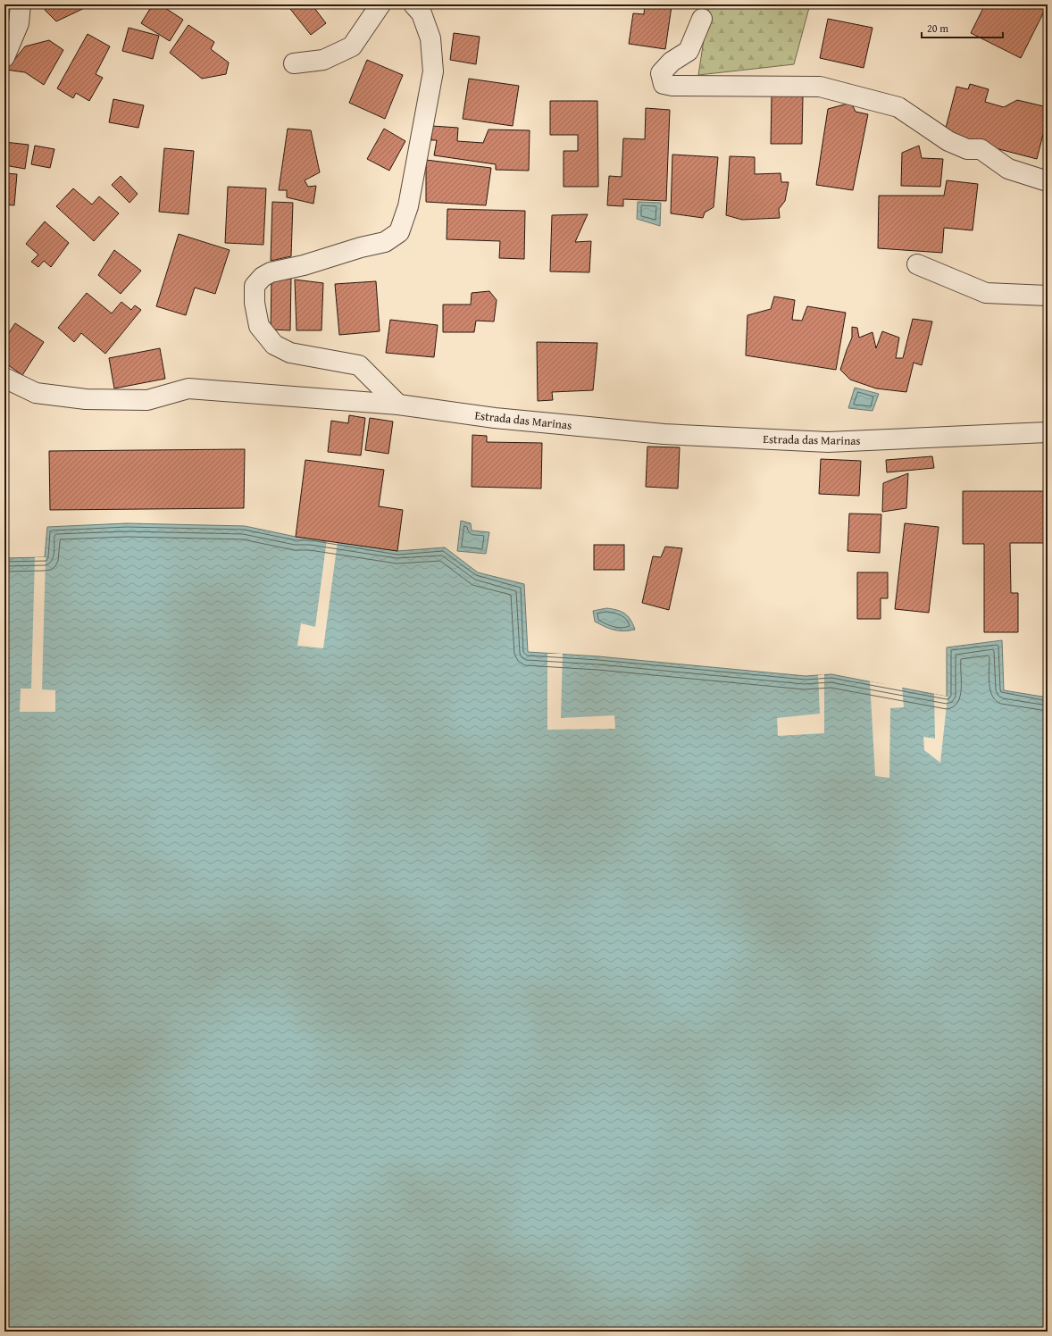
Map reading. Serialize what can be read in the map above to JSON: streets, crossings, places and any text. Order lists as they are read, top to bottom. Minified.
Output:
{"streets":{"street":["Estrada das Marinas"]},"scale_bar":"20 m"}
